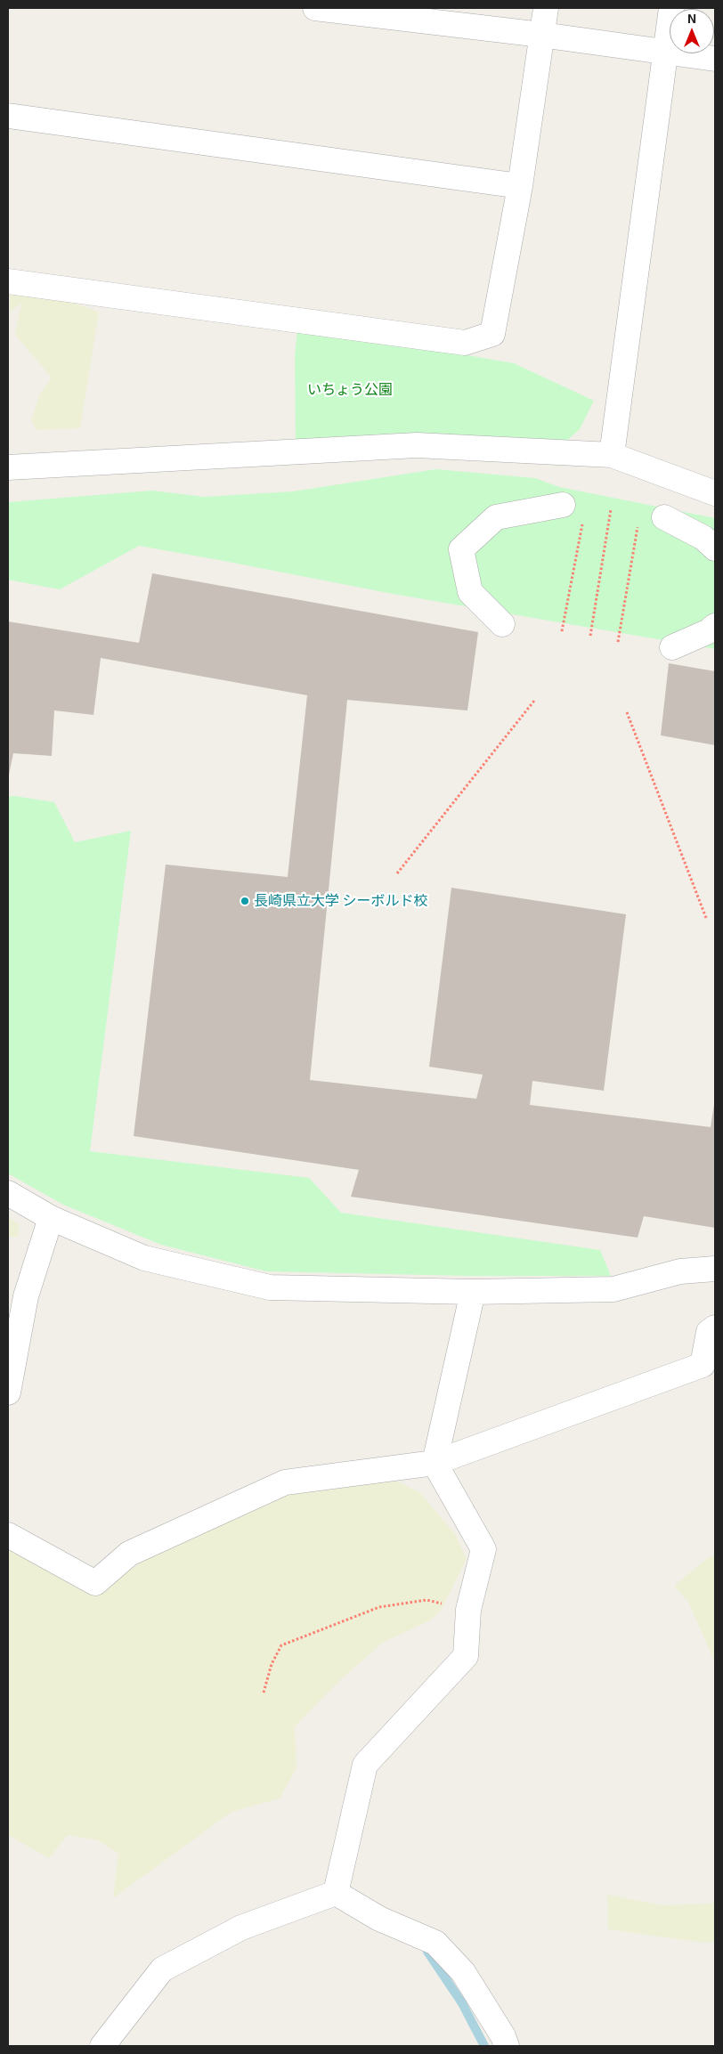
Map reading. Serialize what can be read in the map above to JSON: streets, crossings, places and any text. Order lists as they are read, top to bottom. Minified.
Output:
{"parks":["いちょう公園"],"places":["長崎県立大学 シーボルド校"],"north":"top"}
